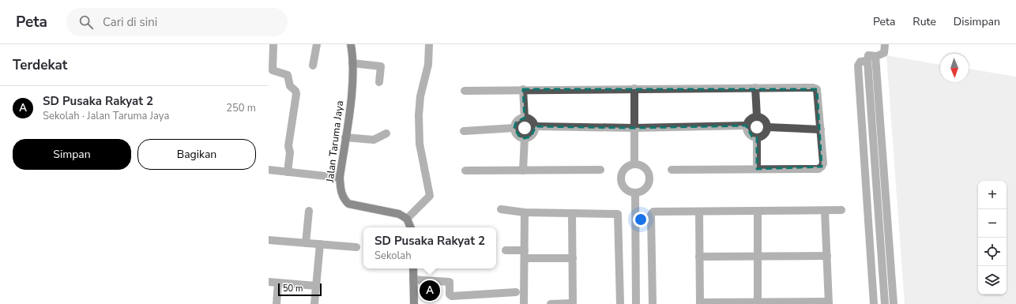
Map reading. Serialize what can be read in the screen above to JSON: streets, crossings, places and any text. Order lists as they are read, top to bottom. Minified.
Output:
{"streets":{"main road":["Jalan Taruma Jaya"]},"scale_bar":"50 m","north":"bottom","page":{"header":"Peta","search":"Cari di sini","nav":["Peta","Rute","Disimpan"],"heading":"Terdekat","list":[{"mark":"A","name":"SD Pusaka Rakyat 2","note":"Sekolah · Jalan Taruma Jaya","value":"250 m"}],"buttons":["Simpan","Bagikan"],"map_buttons":["+","−"],"popup":["SD Pusaka Rakyat 2","Sekolah"],"pins":"A","scale":"50 m"}}
